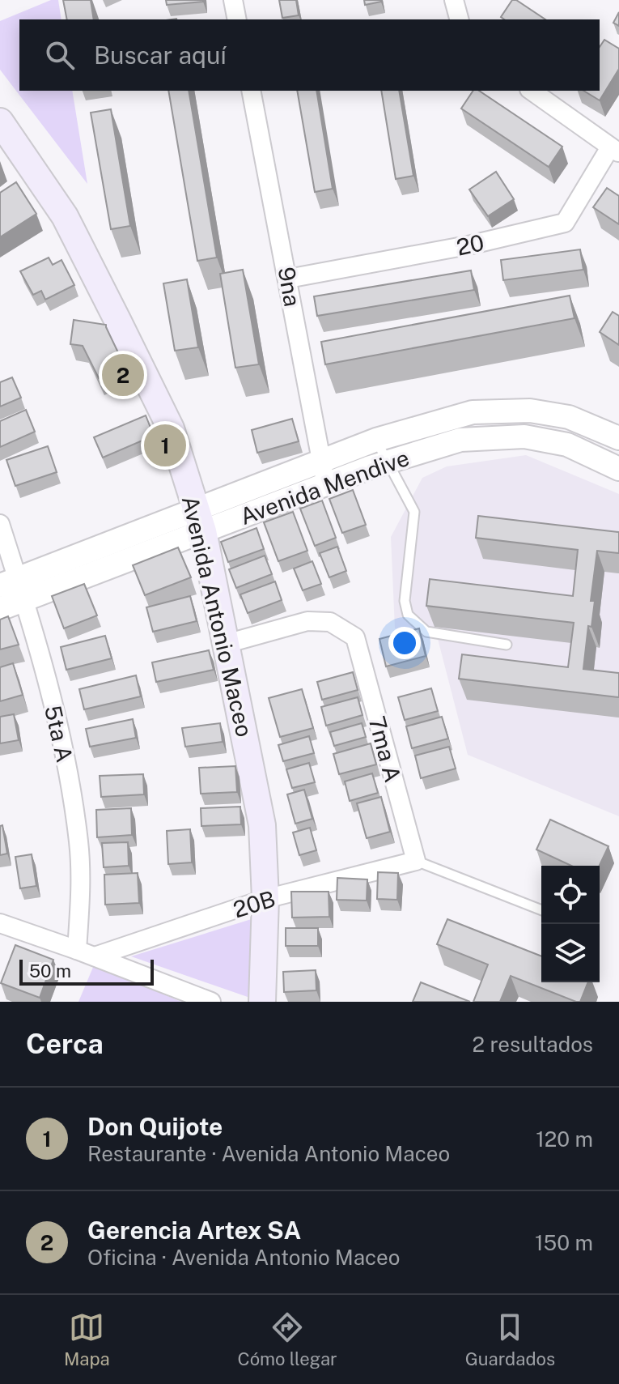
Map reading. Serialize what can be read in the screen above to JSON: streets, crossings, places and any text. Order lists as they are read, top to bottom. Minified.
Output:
{"streets":{"main road":["Avenida Antonio Maceo"],"street":["20","9na","Avenida Mendive","5ta A","7ma A","20B"]},"crossings":[["20","9na"],["9na","Avenida Mendive"],["Avenida Mendive","Avenida Antonio Maceo"],["Avenida Mendive","5ta A"],["Avenida Antonio Maceo","7ma A"],["Avenida Antonio Maceo","20B"],["7ma A","20B"]],"scale_bar":"50 m","page":{"search":"Buscar aquí","pins":["2","1"],"scale":"50 m","heading":["Cerca","2 resultados"],"list":[{"mark":"1","name":"Don Quijote","note":"Restaurante · Avenida Antonio Maceo","value":"120 m"},{"mark":"2","name":"Gerencia Artex SA","note":"Oficina · Avenida Antonio Maceo","value":"150 m"}],"nav":["Mapa","Cómo llegar","Guardados"]}}
